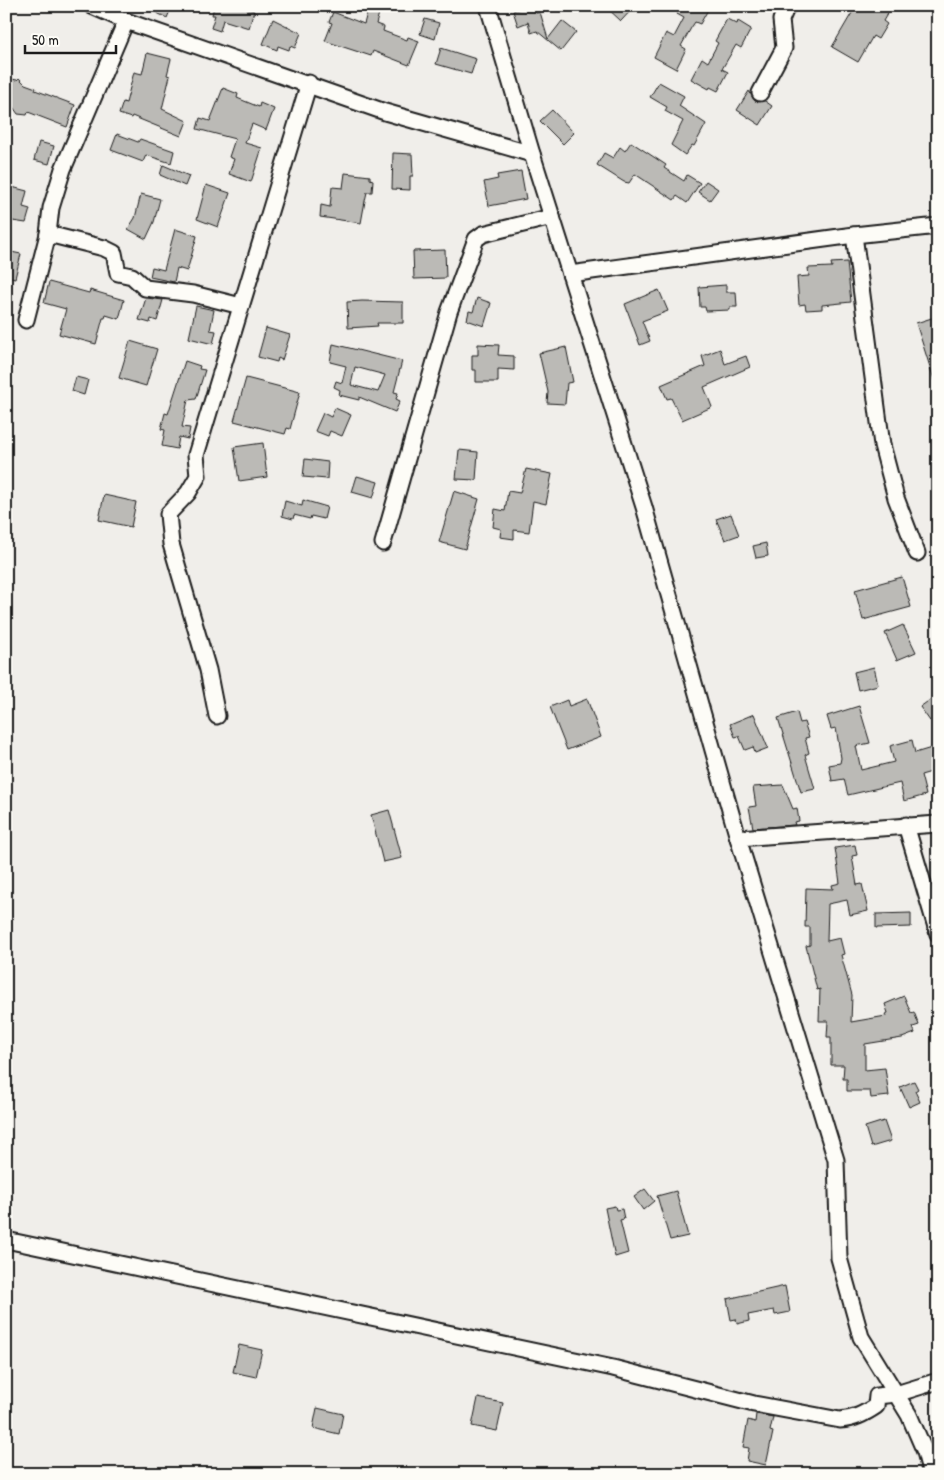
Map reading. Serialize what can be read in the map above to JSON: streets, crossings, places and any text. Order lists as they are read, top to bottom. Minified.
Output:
{"scale_bar":"50 m"}
